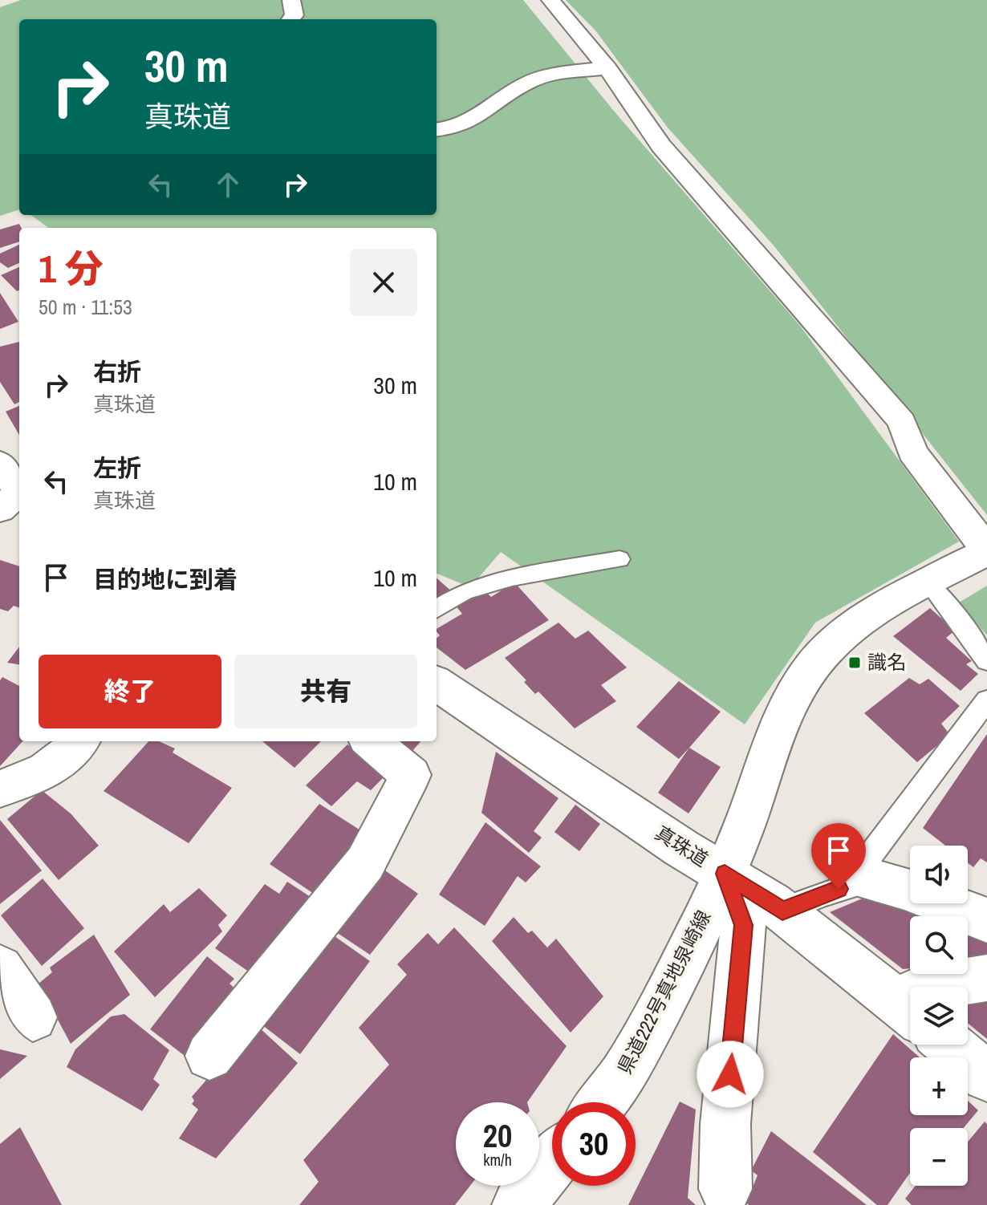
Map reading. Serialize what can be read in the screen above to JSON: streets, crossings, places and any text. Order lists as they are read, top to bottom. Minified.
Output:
{"streets":{"street":["真珠道","県道222号真地泉崎線"]},"crossings":[["真珠道","県道222号真地泉崎線"]],"places":{"transit":["識名"]},"page":{"turn":["30 m","真珠道"],"heading":["1 分","50 m · 11:53"],"list":[{"name":"右折","note":"真珠道","value":"30 m"},{"name":"左折","note":"真珠道","value":"10 m"},{"name":"目的地に到着","value":"10 m"}],"buttons":["終了","共有"],"map_buttons":["+","−"],"speed":"20 km/h","limit":"30"}}
